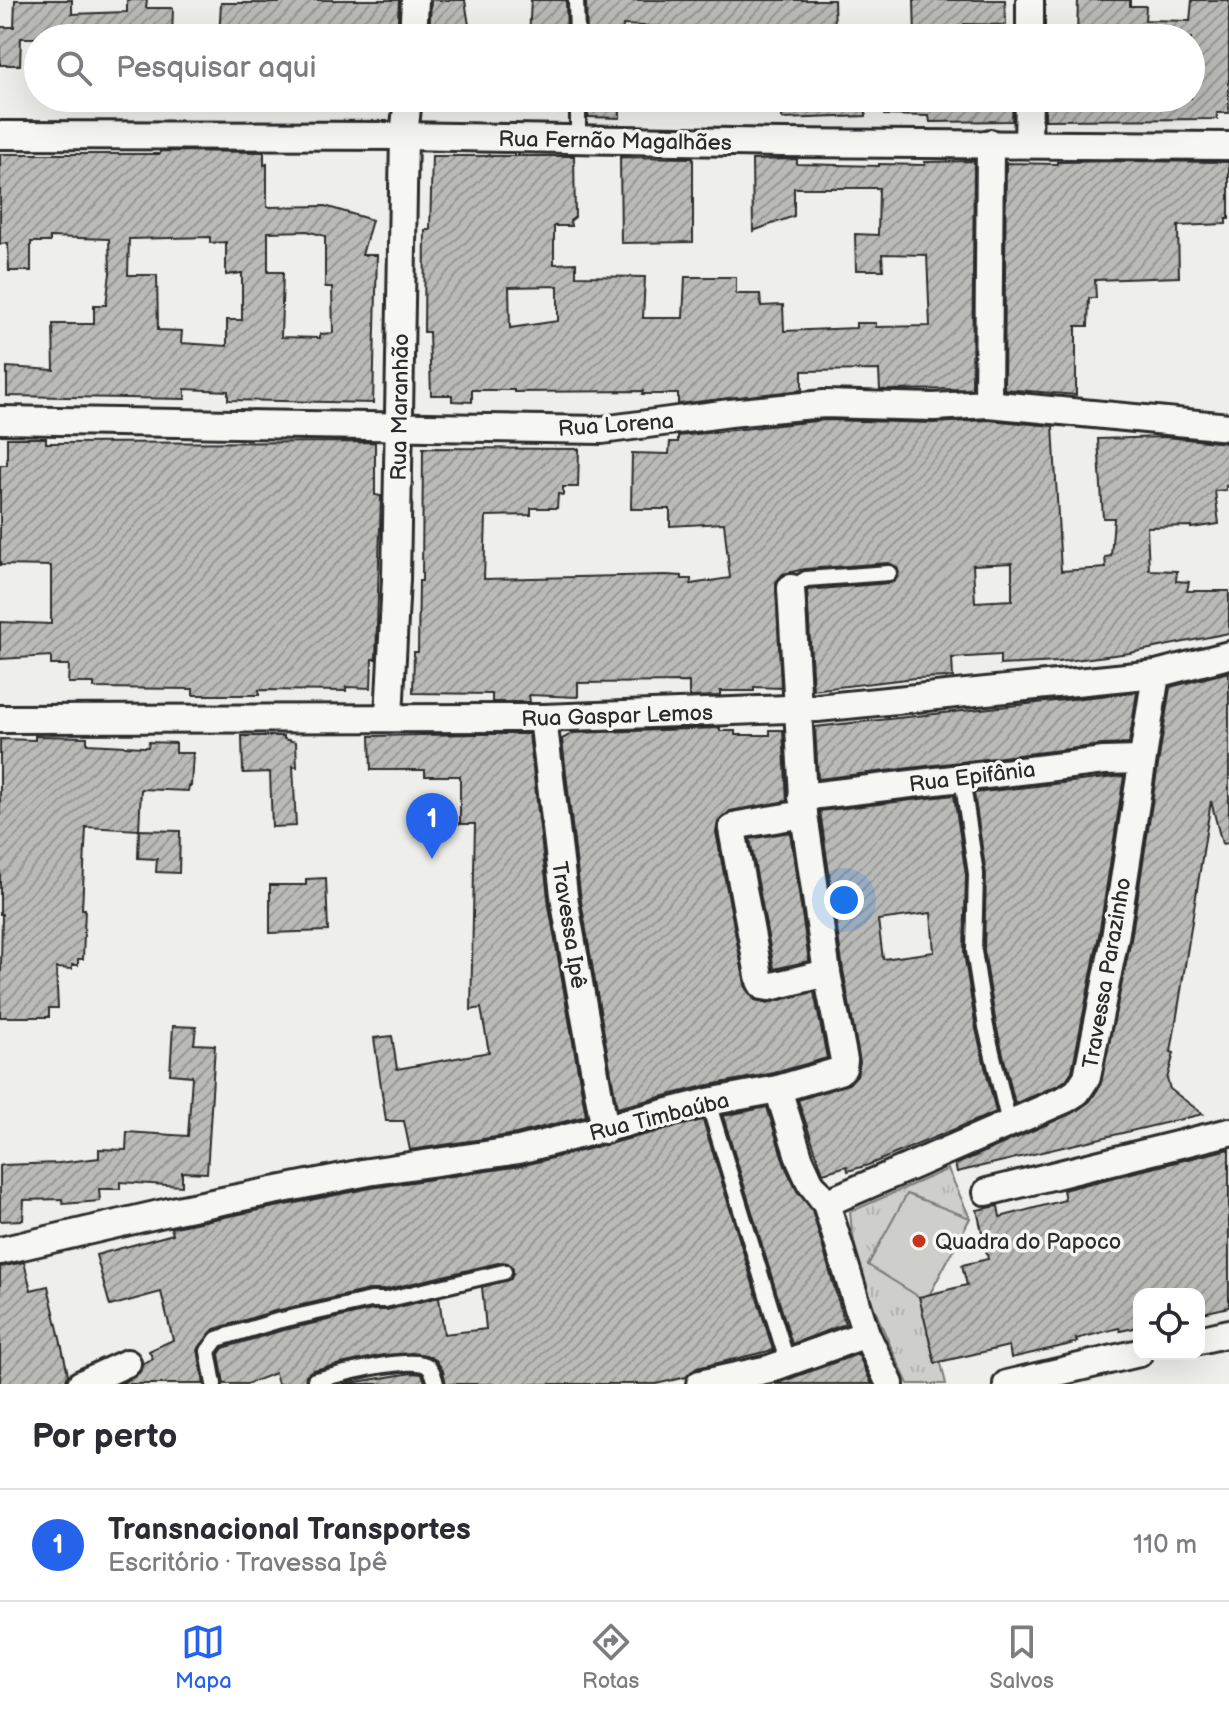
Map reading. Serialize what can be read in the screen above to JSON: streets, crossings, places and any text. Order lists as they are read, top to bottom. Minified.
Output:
{"streets":{"street":["Rua Fernão Magalhães","Rua Maranhão","Rua Lorena","Rua Gaspar Lemos","Rua Epifânia","Travessa Ipê","Travessa Parazinho","Rua Timbaúba"]},"crossings":[["Rua Fernão Magalhães","Rua Maranhão"],["Rua Maranhão","Rua Lorena"],["Rua Maranhão","Rua Gaspar Lemos"],["Rua Gaspar Lemos","Travessa Ipê"],["Rua Gaspar Lemos","Travessa Parazinho"],["Rua Gaspar Lemos","Rua Timbaúba"],["Rua Epifânia","Travessa Parazinho"],["Rua Epifânia","Rua Timbaúba"],["Travessa Ipê","Rua Timbaúba"]],"places":["Quadra do Papoco"],"page":{"search":"Pesquisar aqui","pins":"1","heading":"Por perto","list":[{"mark":"1","name":"Transnacional Transportes","note":"Escritório · Travessa Ipê","value":"110 m"}],"nav":["Mapa","Rotas","Salvos"]}}
